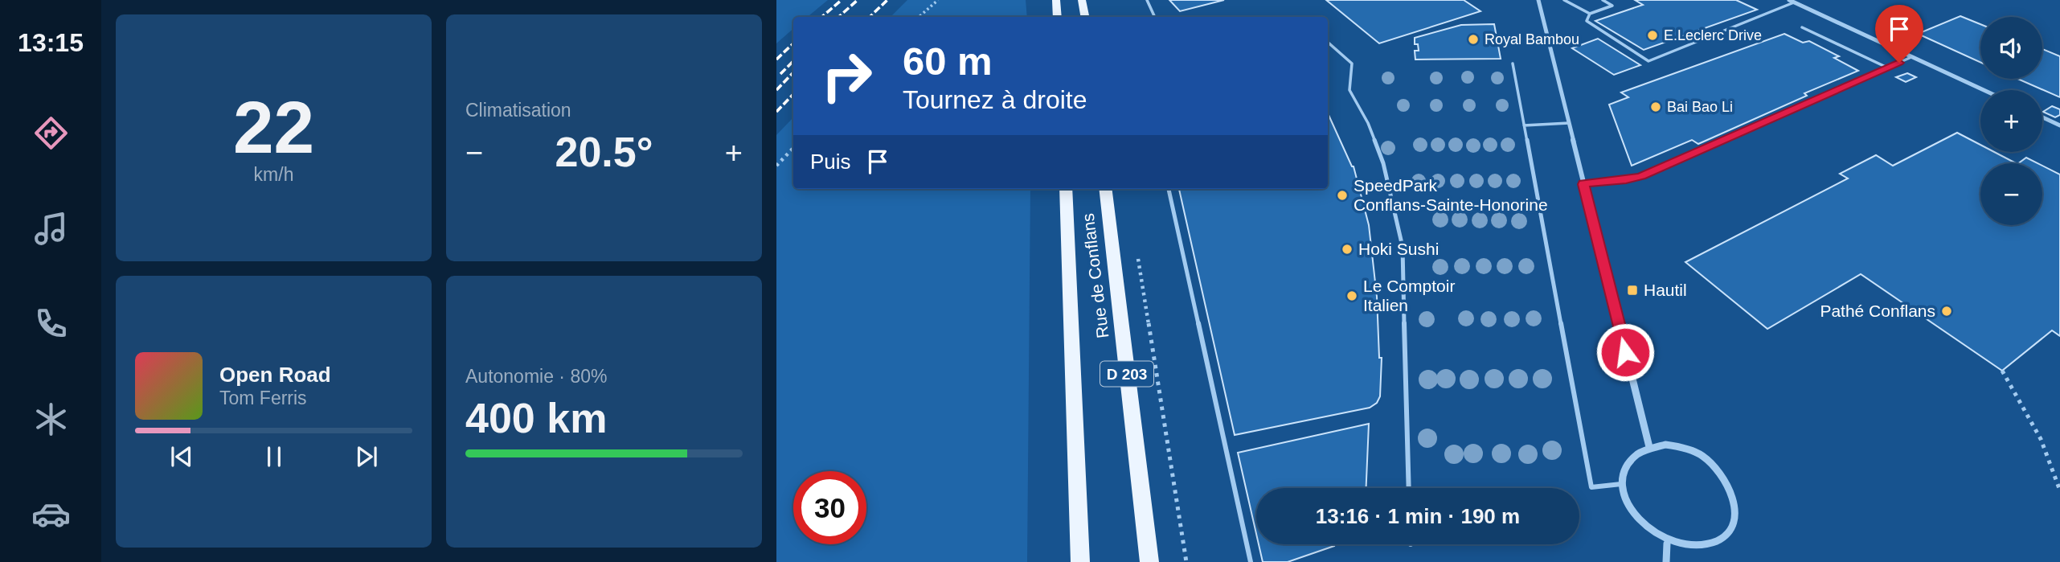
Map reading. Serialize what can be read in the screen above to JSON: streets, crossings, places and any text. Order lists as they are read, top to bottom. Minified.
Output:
{"streets":{"main road":["Rue de Conflans","D 203"]},"places":{"other":["E.Leclerc Drive","Royal Bambou","Bai Bao Li","SpeedPark Conflans-Sainte-Honorine","Hoki Sushi","Le Comptoir Italien","Pathé Conflans"],"transit":["Hautil"]},"page":{"tabs":"13:15","tile":[["22","km/h"],"Climatisation",["Autonomie · 80%","400 km"]],"map_buttons":["+","−"],"turn":["60 m","Tournez à droite"],"heat":["−","20.5°","+"],"then":"Puis","song":["Open Road","Tom Ferris"],"limit":"30","trip":"13:16 · 1 min · 190 m"}}
